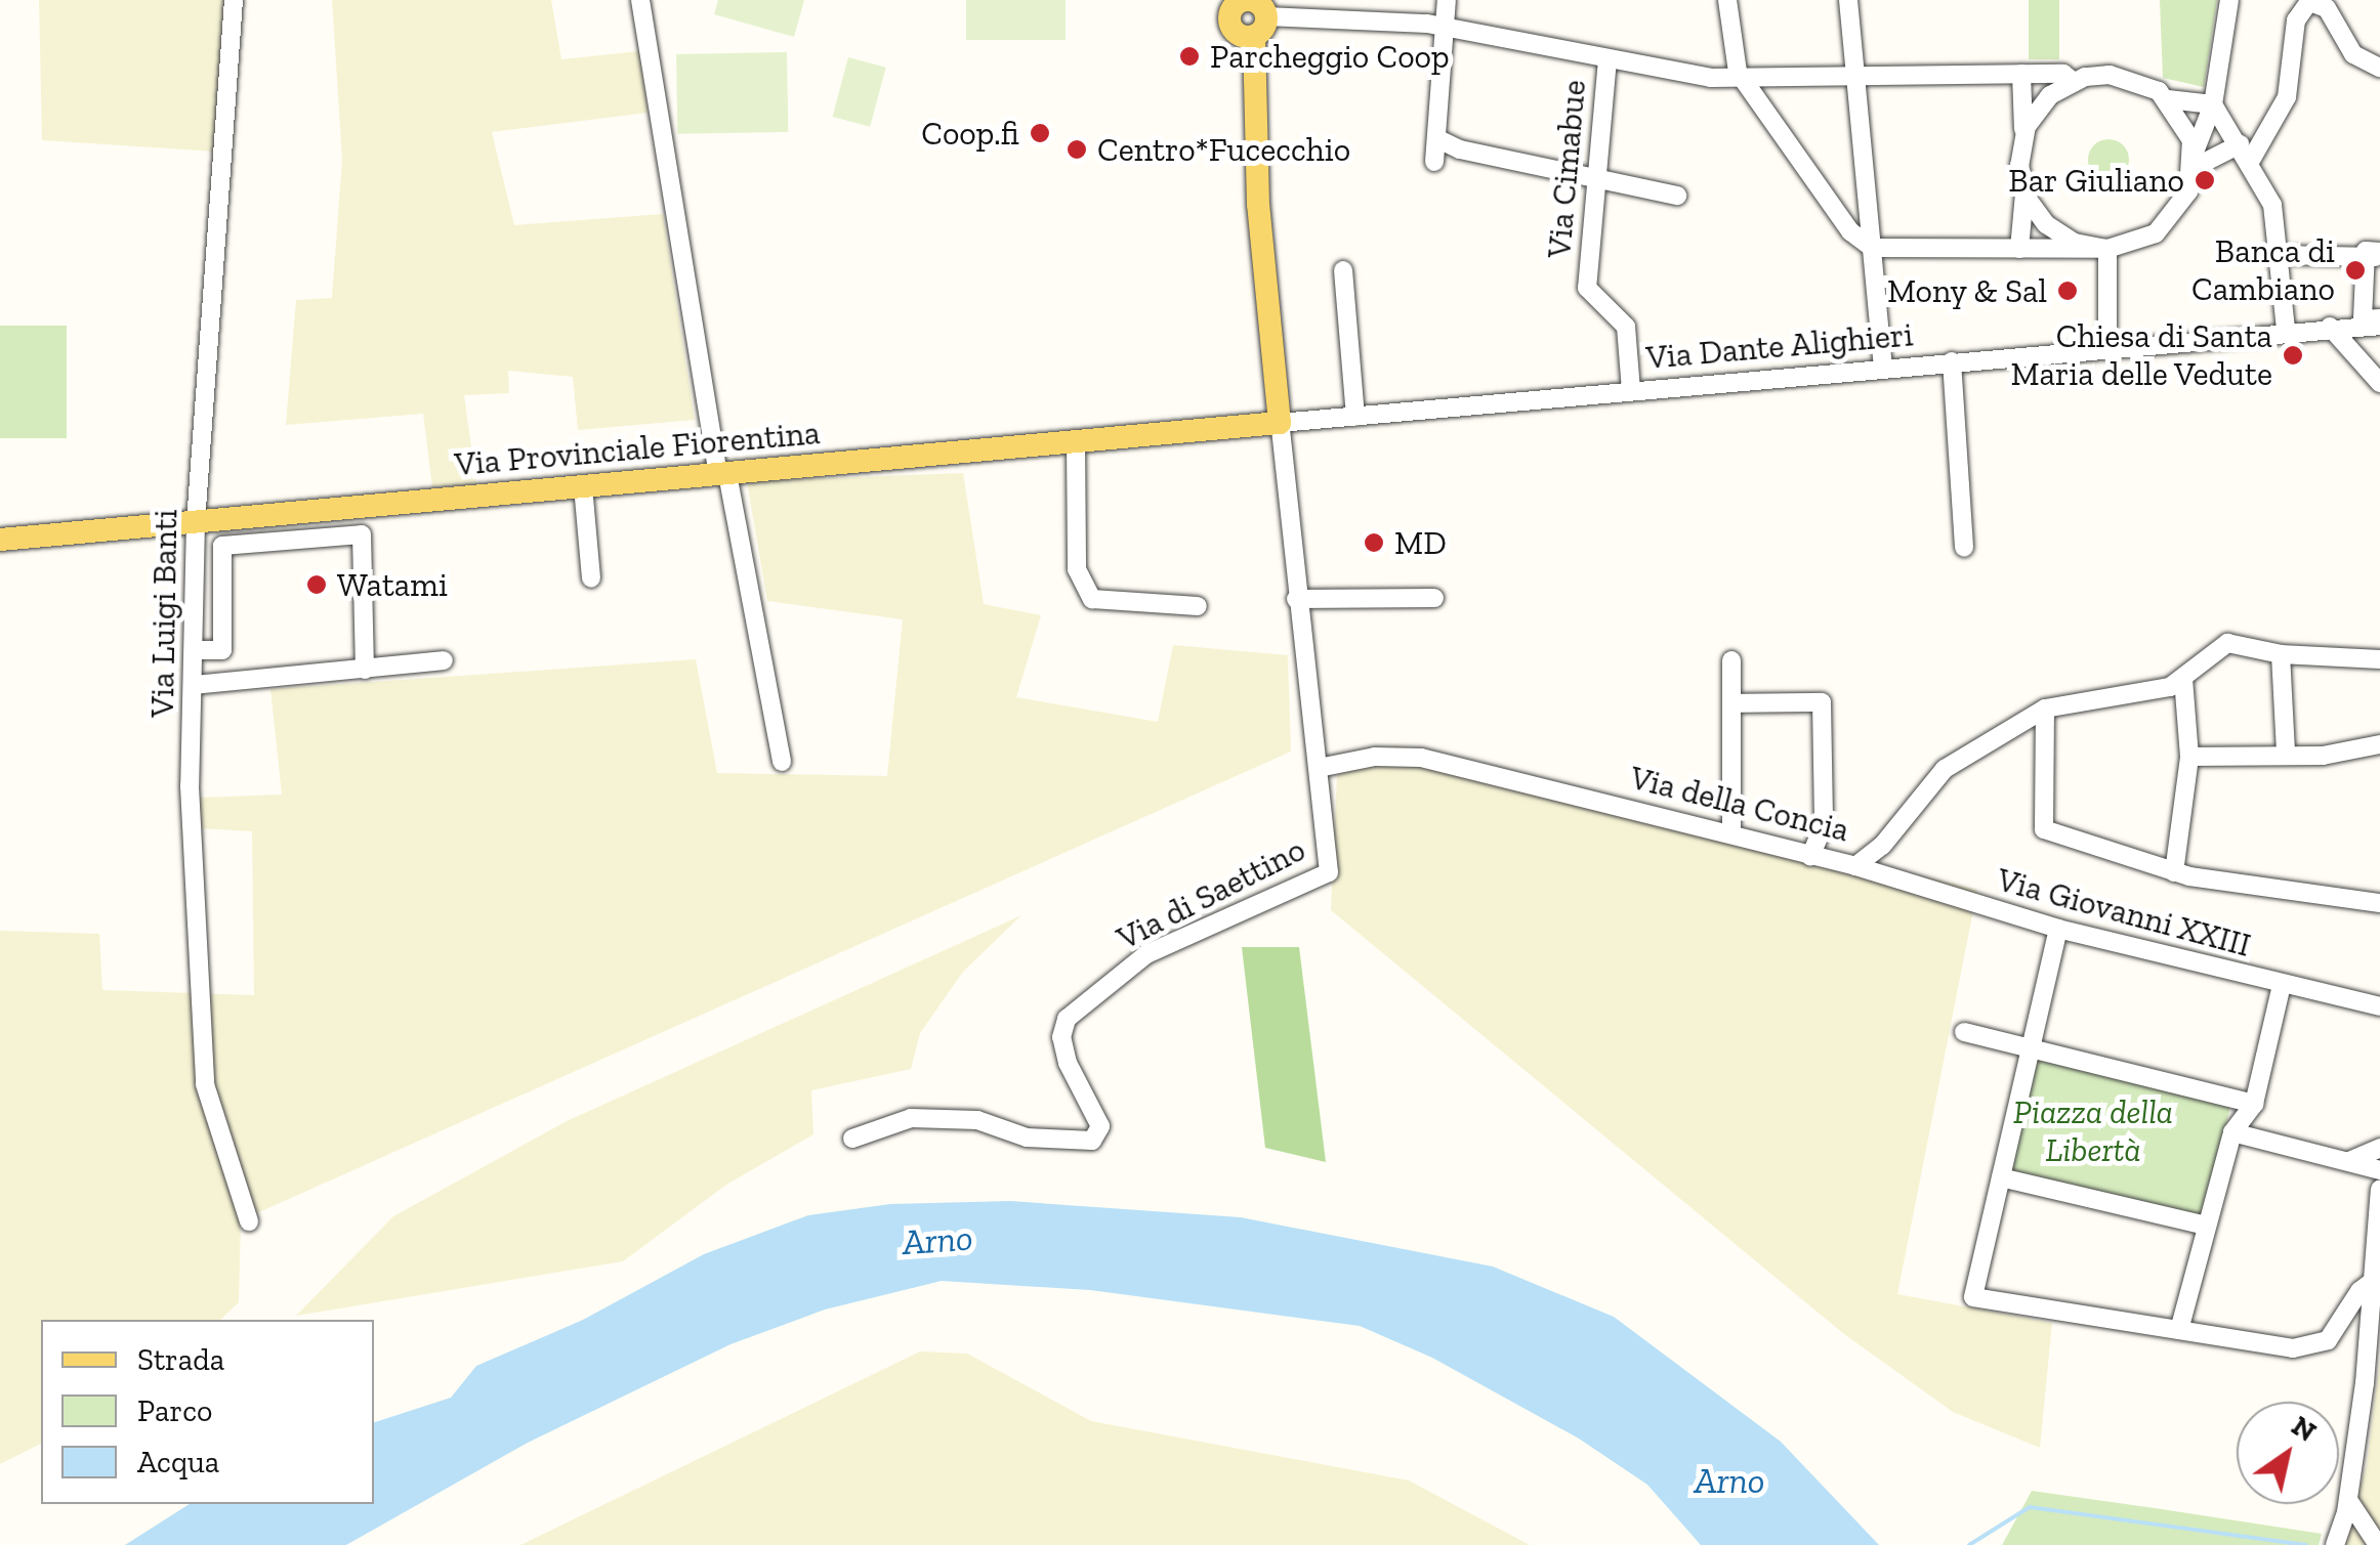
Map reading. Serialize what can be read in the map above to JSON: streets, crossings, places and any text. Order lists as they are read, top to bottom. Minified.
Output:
{"streets":{"main road":["Via Provinciale Fiorentina"],"street":["Via Cimabue","Via Dante Alighieri","Via Luigi Banti","Via della Concia","Via di Saettino","Via Giovanni XXIII"]},"crossings":[["Via Cimabue","Via Dante Alighieri"],["Via Dante Alighieri","Via Provinciale Fiorentina"],["Via Dante Alighieri","Via di Saettino"],["Via Provinciale Fiorentina","Via Luigi Banti"],["Via Provinciale Fiorentina","Via di Saettino"],["Via della Concia","Via di Saettino"],["Via della Concia","Via Giovanni XXIII"]],"water":["Arno"],"parks":["Piazza della Libertà"],"places":["Parcheggio Coop","Coop.fi","Centro*Fucecchio","Bar Giuliano","Banca di Cambiano","Mony & Sal","Chiesa di Santa Maria delle Vedute","MD","Watami"],"legend":["Strada","Parco","Acqua"],"north":"top right"}
